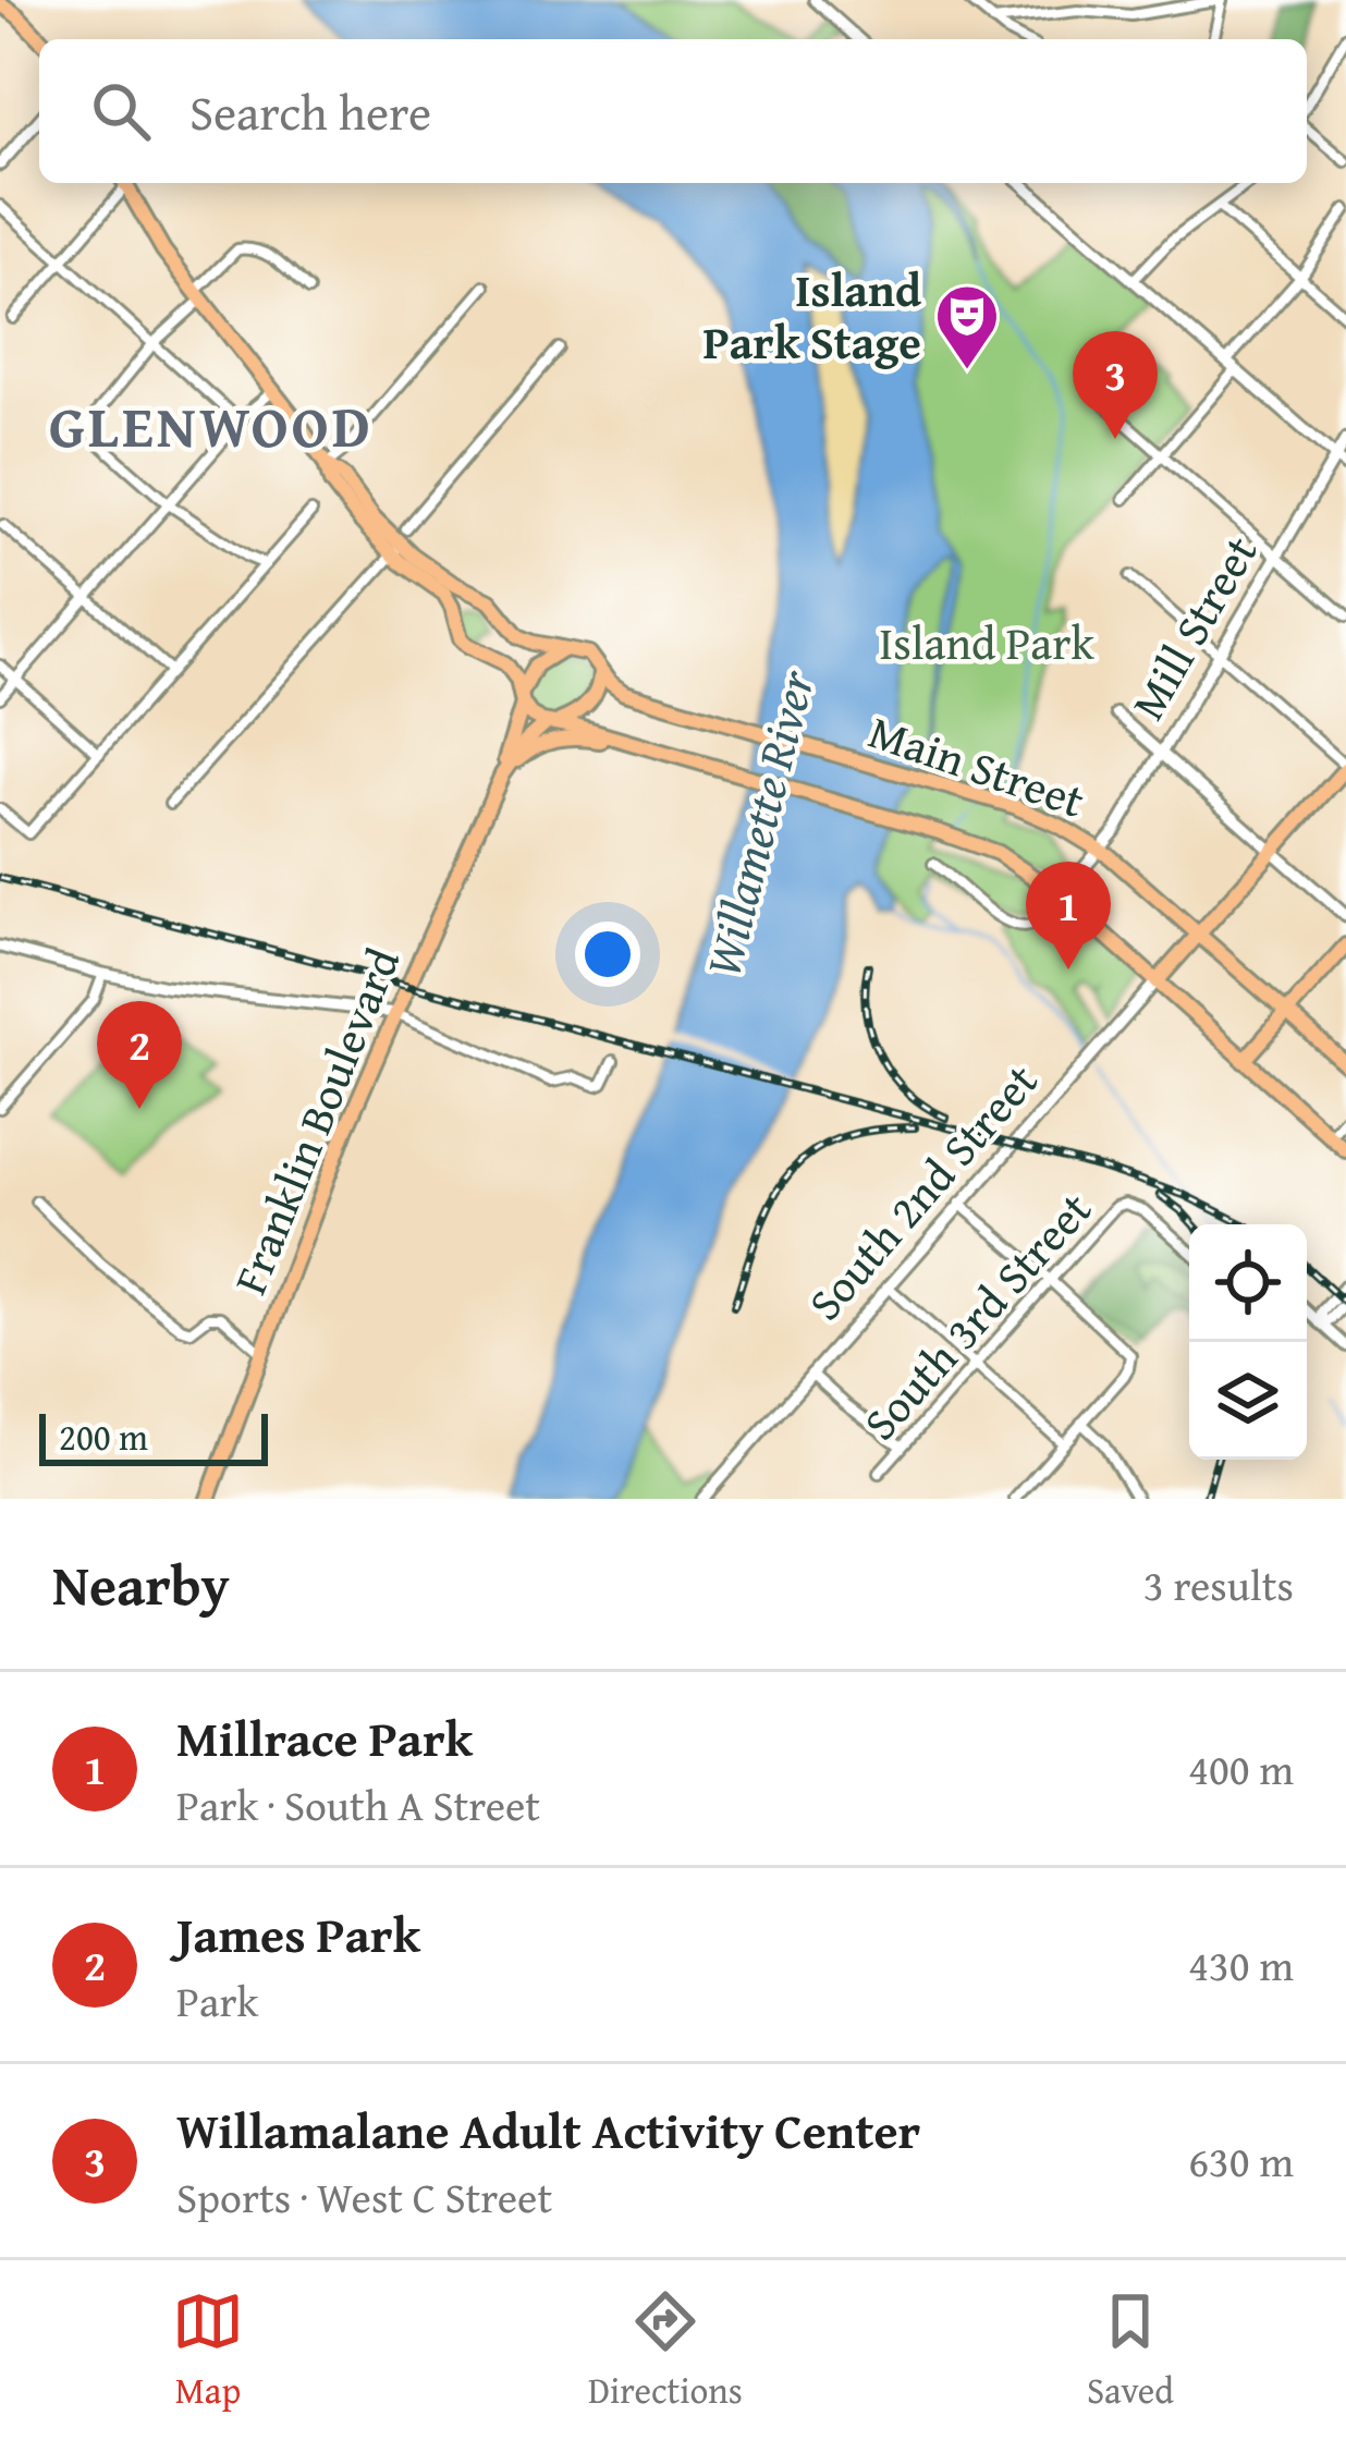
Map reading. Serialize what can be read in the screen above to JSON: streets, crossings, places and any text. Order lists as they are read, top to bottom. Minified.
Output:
{"streets":{"main road":["Main Street","Franklin Boulevard","South 2nd Street"],"street":["Mill Street","South 3rd Street"]},"crossings":[["Mill Street","Main Street"],["Main Street","Franklin Boulevard"],["Main Street","South 2nd Street"]],"districts":["GLENWOOD"],"water":["Willamette River"],"parks":["Island Park"],"places":{"theatre":["Island Park Stage"]},"scale_bar":"200 m","page":{"search":"Search here","pins":["3","1","2"],"scale":"200 m","heading":["Nearby","3 results"],"list":[{"mark":"1","name":"Millrace Park","note":"Park · South A Street","value":"400 m"},{"mark":"2","name":"James Park","note":"Park","value":"430 m"},{"mark":"3","name":"Willamalane Adult Activity Center","note":"Sports · West C Street","value":"630 m"}],"nav":["Map","Directions","Saved"]}}
